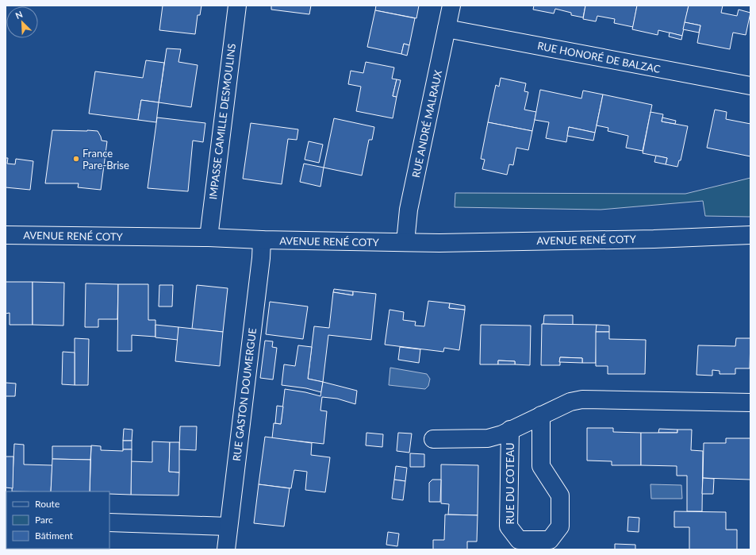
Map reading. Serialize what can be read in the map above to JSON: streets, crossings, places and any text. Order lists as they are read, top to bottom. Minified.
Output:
{"streets":{"street":["RUE HONORÉ DE BALZAC","IMPASSE CAMILLE DESMOULINS","RUE ANDRÉ MALRAUX","AVENUE RENÉ COTY","RUE GASTON DOUMERGUE","RUE DU COTEAU"]},"crossings":[["RUE HONORÉ DE BALZAC","RUE ANDRÉ MALRAUX"],["IMPASSE CAMILLE DESMOULINS","AVENUE RENÉ COTY"],["RUE ANDRÉ MALRAUX","AVENUE RENÉ COTY"],["AVENUE RENÉ COTY","RUE GASTON DOUMERGUE"]],"places":["France Pare-Brise"],"legend":["Route","Parc","Bâtiment"],"north":"top left"}
